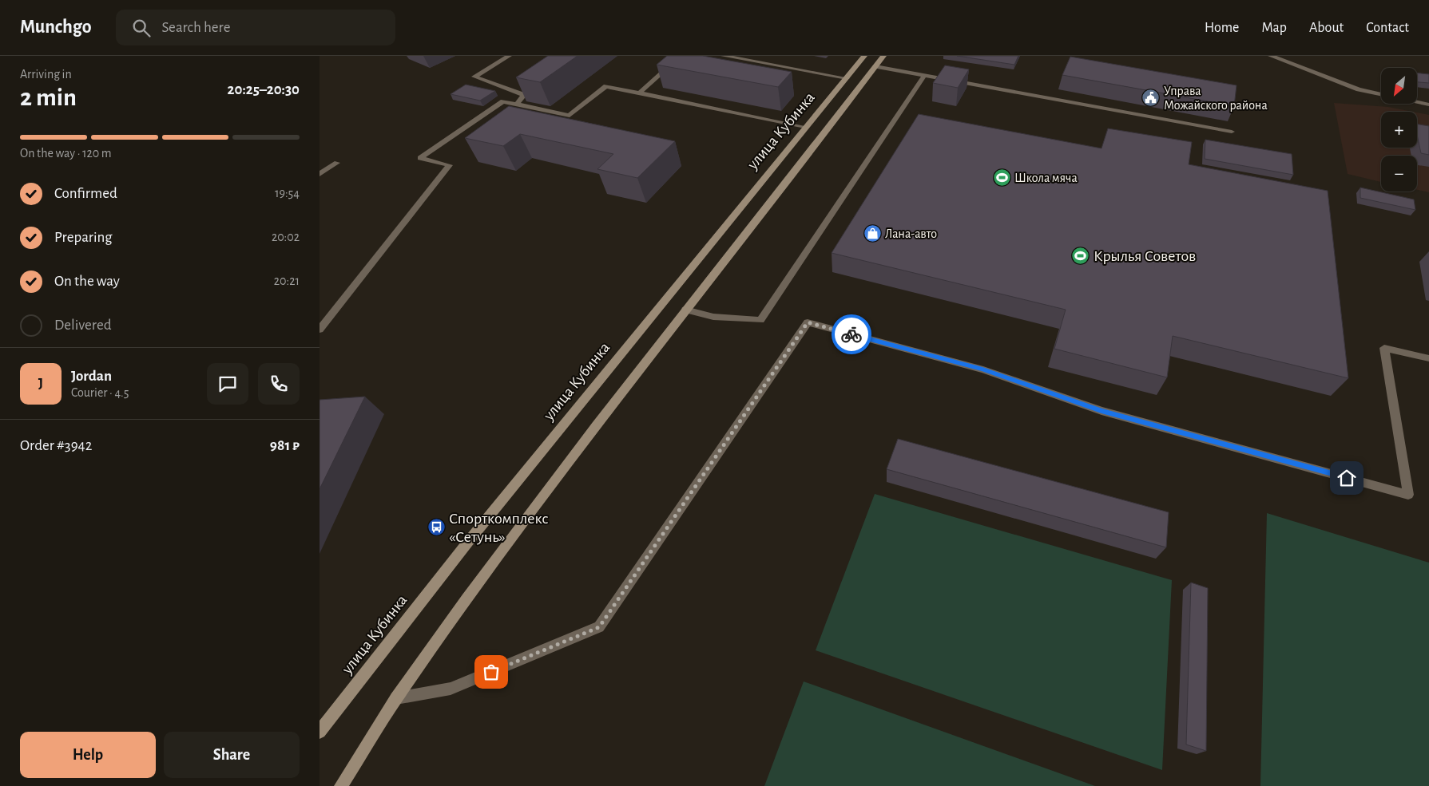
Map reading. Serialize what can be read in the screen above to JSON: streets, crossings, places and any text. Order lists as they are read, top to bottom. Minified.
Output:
{"streets":{"street":["улица Кубинка"]},"places":{"public building":["Управа Можайского района"],"sports":["Школа мяча","Крылья Советов"],"shop":["Лана-авто"],"bus stop":["Спорткомплекс «Сетунь»"]},"north":"bottom left","page":{"header":"Munchgo","search":"Search here","nav":["Home","Map","About","Contact"],"heading":["2 min","Arriving in","20:25–20:30"],"panel":["Jordan","Courier · 4.5","Order #3942","981 ₽"],"map_buttons":["+","−"],"bar":"On the way · 120 m","list":[["Confirmed","19:54"],["Preparing","20:02"],["On the way","20:21"],"Delivered"],"round":"J","buttons":["Help","Share"]}}
